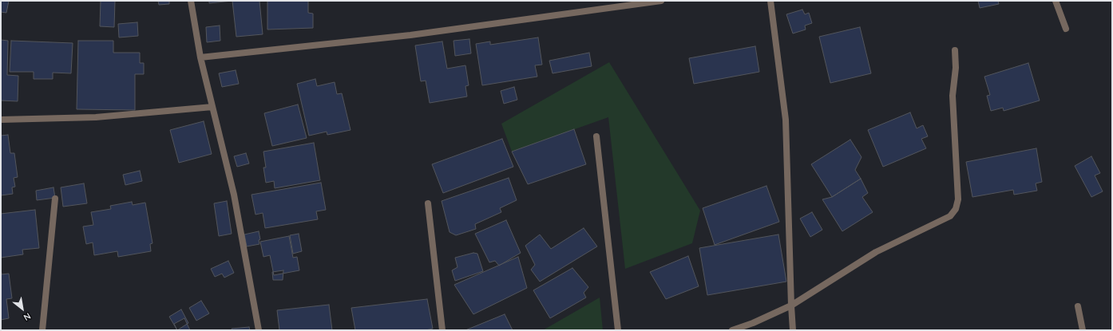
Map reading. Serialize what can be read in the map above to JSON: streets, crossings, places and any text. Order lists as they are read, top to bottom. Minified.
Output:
{"north":"bottom right"}
